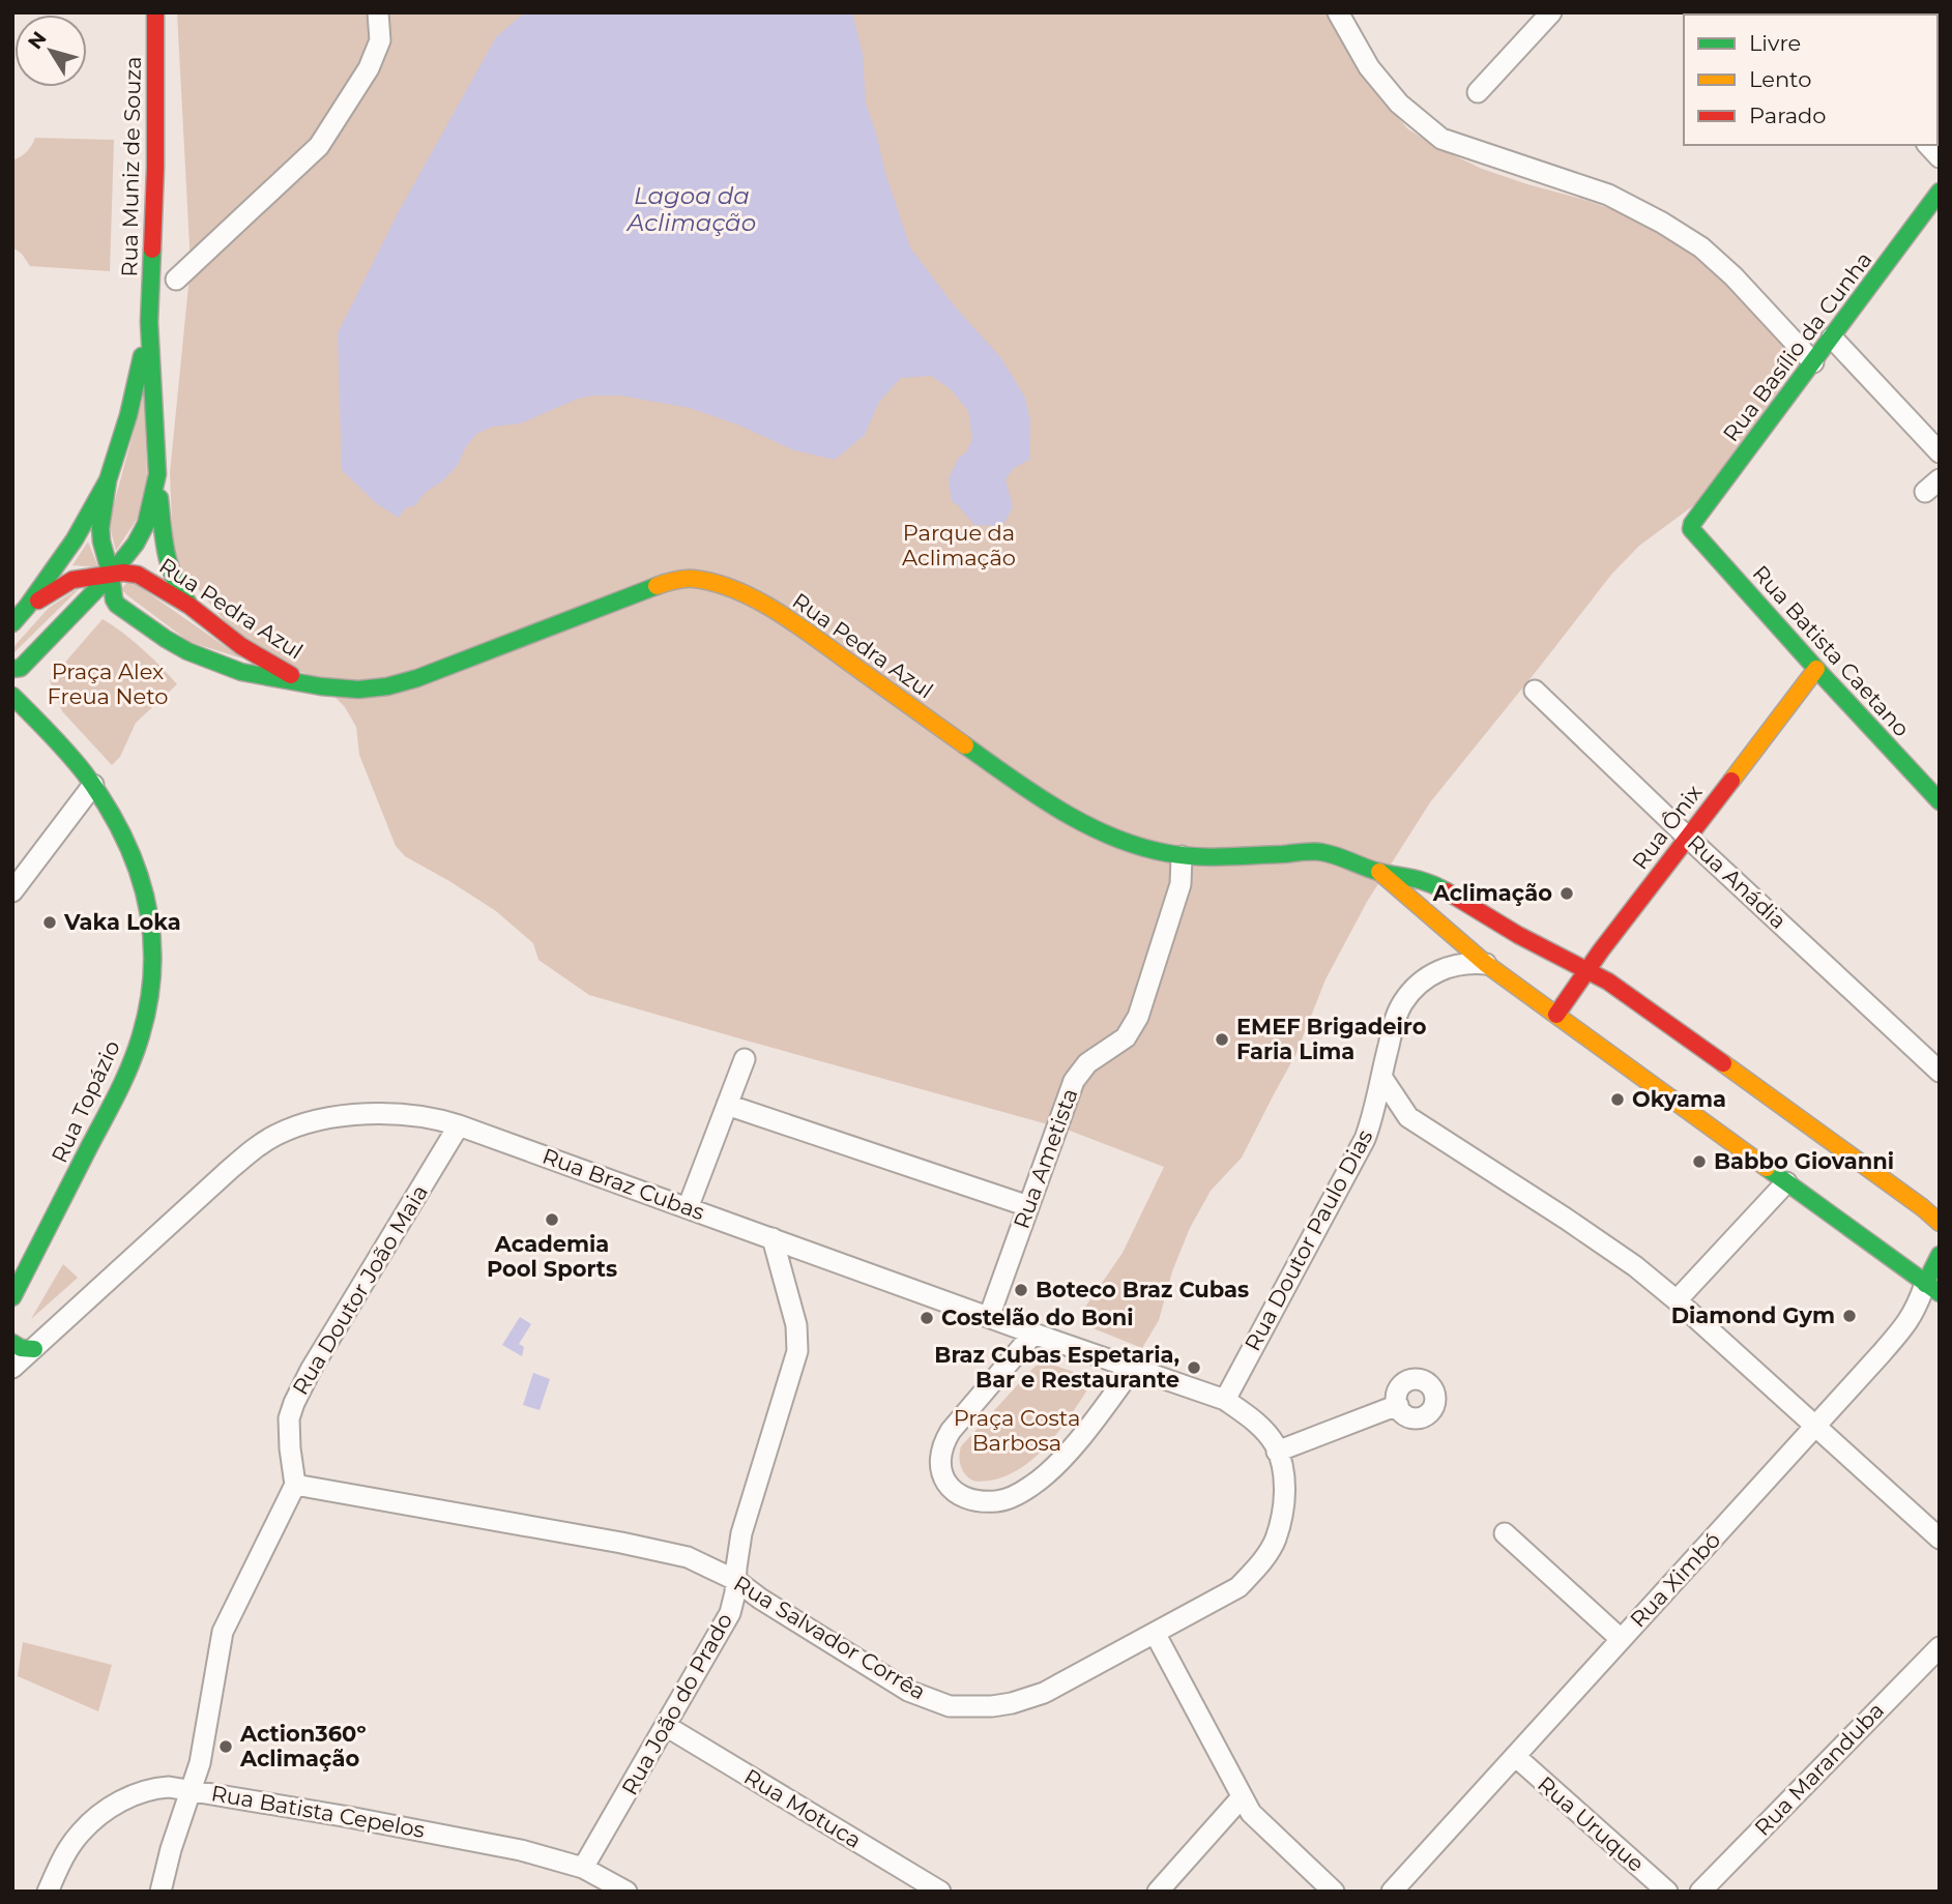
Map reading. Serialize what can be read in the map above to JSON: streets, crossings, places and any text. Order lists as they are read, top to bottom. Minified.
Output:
{"streets":{"street":["Rua Muniz de Souza","Rua Basílio da Cunha","Rua Pedra Azul","Rua Batista Caetano","Rua Ônix","Rua Anádia","Rua Topázio","Rua Ametista","Rua Braz Cubas","Rua Doutor Paulo Dias","Rua Doutor João Maia","Rua Ximbó","Rua Salvador Corrêa","Rua João do Prado","Rua Maranduba","Rua Motuca","Rua Batista Cepelos","Rua Uruque"]},"crossings":[["Rua Muniz de Souza","Rua Pedra Azul"],["Rua Basílio da Cunha","Rua Batista Caetano"],["Rua Pedra Azul","Rua Ônix"],["Rua Pedra Azul","Rua Ametista"],["Rua Batista Caetano","Rua Ônix"],["Rua Ônix","Rua Anádia"],["Rua Ametista","Rua Braz Cubas"],["Rua Braz Cubas","Rua Doutor Paulo Dias"],["Rua Braz Cubas","Rua Doutor João Maia"],["Rua Braz Cubas","Rua Salvador Corrêa"],["Rua Braz Cubas","Rua João do Prado"],["Rua Doutor João Maia","Rua Salvador Corrêa"],["Rua Ximbó","Rua Uruque"],["Rua Salvador Corrêa","Rua João do Prado"],["Rua João do Prado","Rua Motuca"],["Rua João do Prado","Rua Batista Cepelos"]],"water":["Lagoa da Aclimação"],"parks":["Parque da Aclimação","Praça Alex Freua Neto","Praça Costa Barbosa"],"places":["Aclimação","Vaka Loka","EMEF Brigadeiro Faria Lima","Okyama","Babbo Giovanni","Academia Pool Sports","Boteco Braz Cubas","Diamond Gym","Costelão do Boni","Braz Cubas Espetaria, Bar e Restaurante","Action360º Aclimação"],"legend":["Livre","Lento","Parado"],"north":"top left"}
